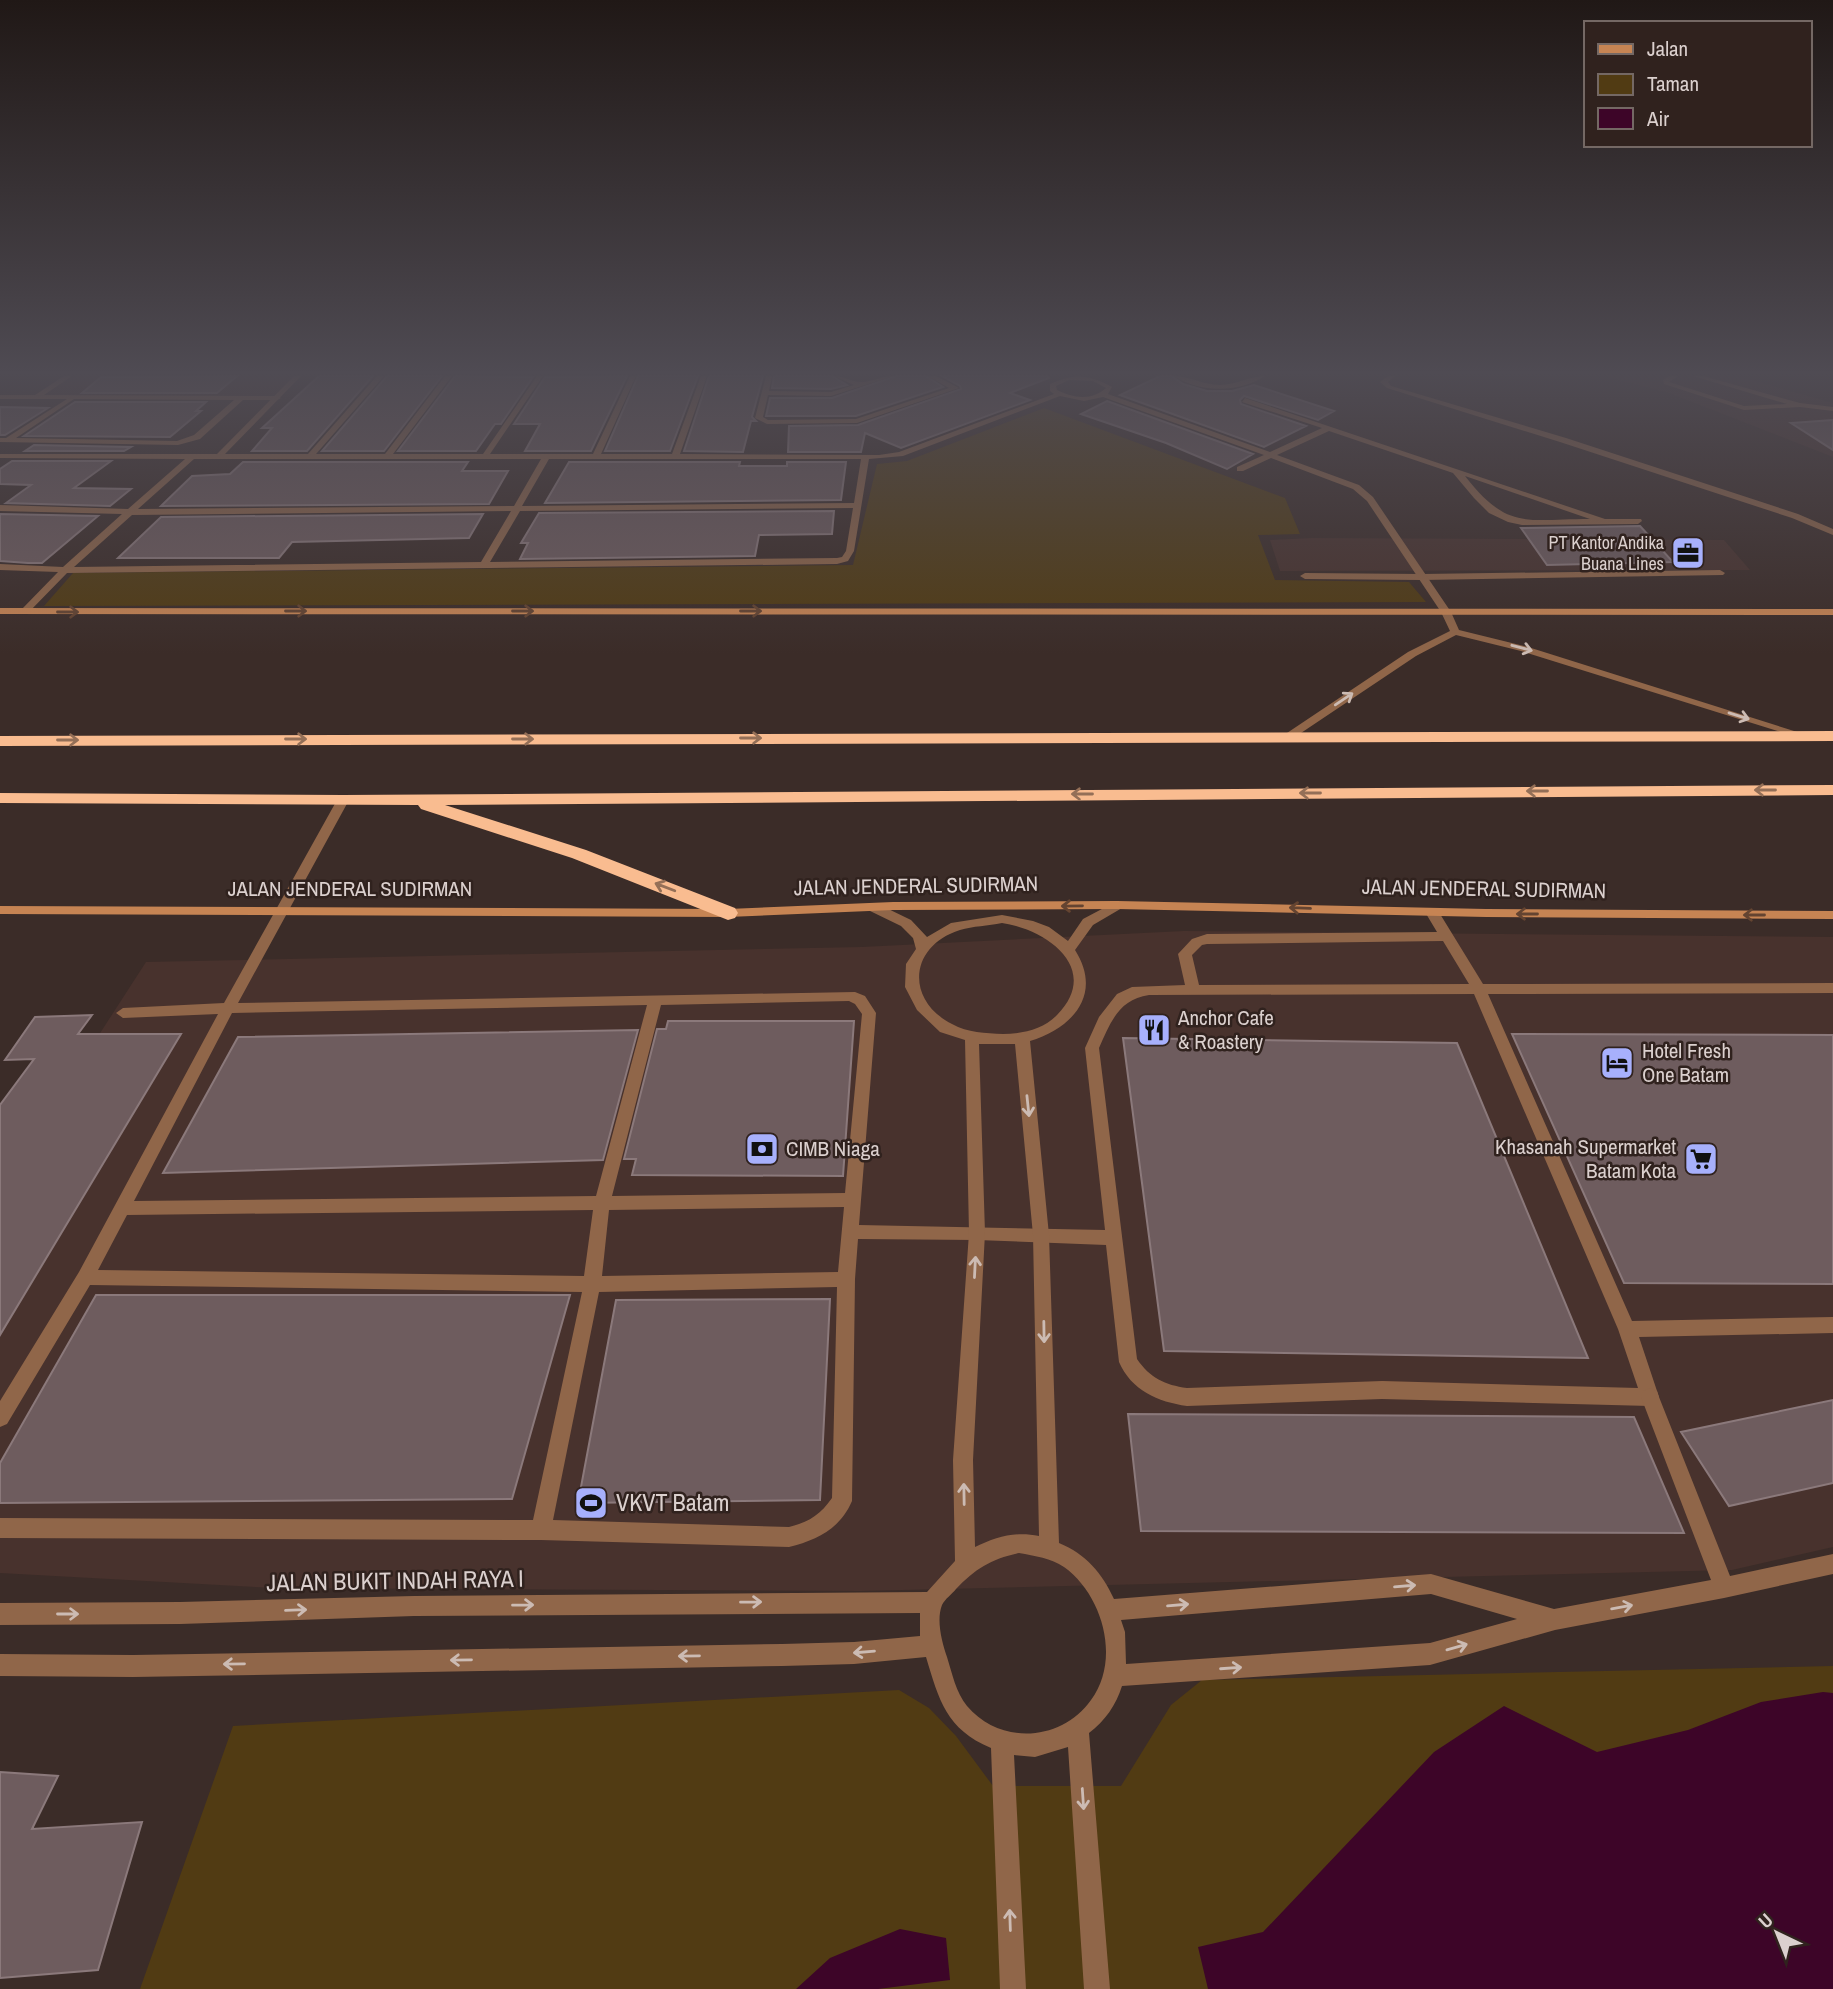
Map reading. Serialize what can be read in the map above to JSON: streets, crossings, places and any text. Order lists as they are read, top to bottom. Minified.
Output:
{"streets":{"street":["JALAN JENDERAL SUDIRMAN","JALAN BUKIT INDAH RAYA I"]},"places":{"office":["PT Kantor Andika Buana Lines"],"restaurant":["Anchor Cafe & Roastery"],"hotel":["Hotel Fresh One Batam"],"bank":["CIMB Niaga"],"supermarket":["Khasanah Supermarket Batam Kota"],"sports":["VKVT Batam"]},"legend":["Jalan","Taman","Air"],"north":"top left"}
